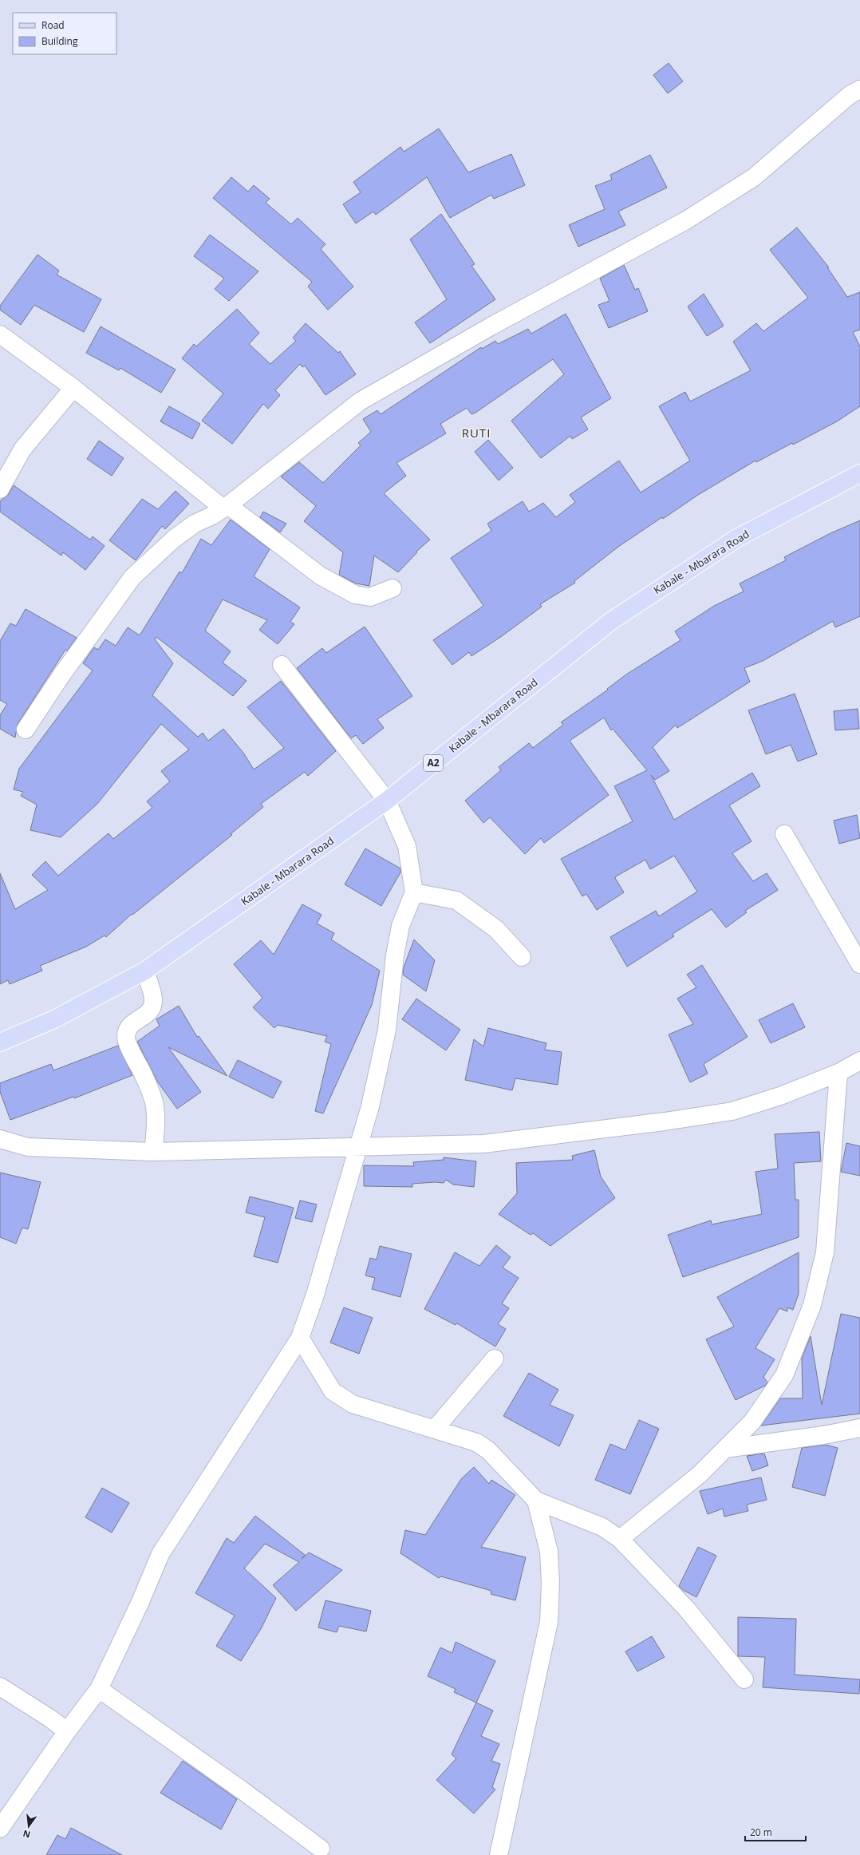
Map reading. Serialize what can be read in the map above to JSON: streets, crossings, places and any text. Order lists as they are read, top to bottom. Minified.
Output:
{"streets":{"main road":["Kabale - Mbarara Road","A2"]},"districts":["RUTI"],"legend":["Road","Building"],"scale_bar":"20 m","north":"bottom"}
